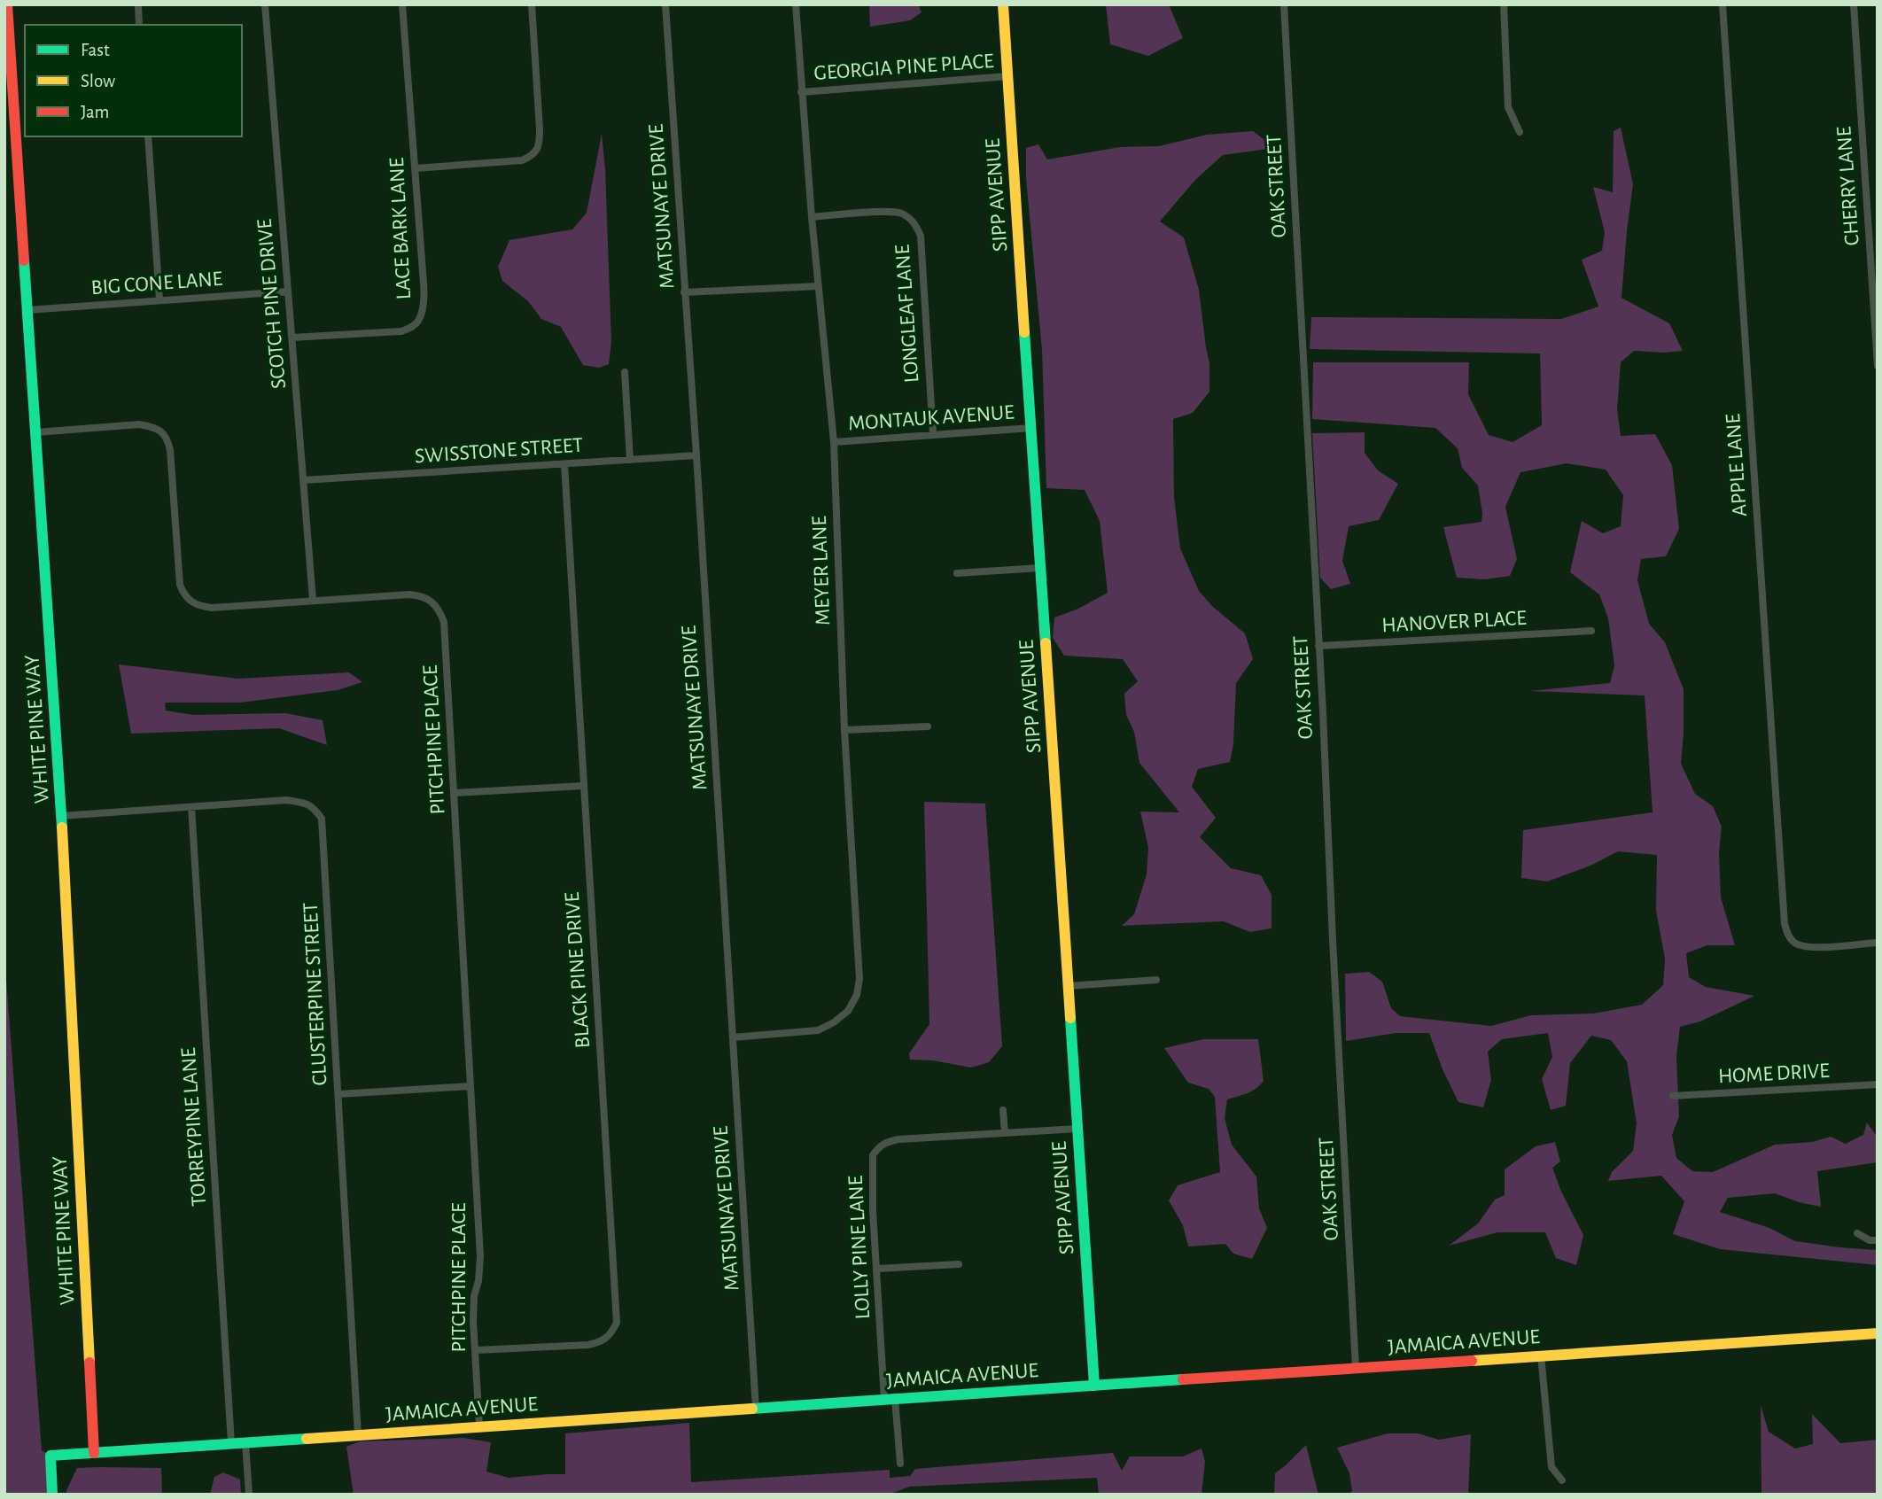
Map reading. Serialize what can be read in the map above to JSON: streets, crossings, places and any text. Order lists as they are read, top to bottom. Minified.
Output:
{"streets":{"street":["GEORGIA PINE PLACE","OAK STREET","CHERRY LANE","SIPP AVENUE","MATSUNAYE DRIVE","LACE BARK LANE","BIG CONE LANE","SCOTCH PINE DRIVE","LONGLEAF LANE","MONTAUK AVENUE","SWISSTONE STREET","APPLE LANE","MEYER LANE","HANOVER PLACE","WHITE PINE WAY","PITCHPINE PLACE","BLACK PINE DRIVE","CLUSTERPINE STREET","HOME DRIVE","TORREYPINE LANE","LOLLY PINE LANE","JAMAICA AVENUE"]},"crossings":[["GEORGIA PINE PLACE","SIPP AVENUE"],["GEORGIA PINE PLACE","MEYER LANE"],["OAK STREET","HANOVER PLACE"],["OAK STREET","JAMAICA AVENUE"],["SIPP AVENUE","MONTAUK AVENUE"],["SIPP AVENUE","LOLLY PINE LANE"],["SIPP AVENUE","JAMAICA AVENUE"],["MATSUNAYE DRIVE","SWISSTONE STREET"],["MATSUNAYE DRIVE","MEYER LANE"],["MATSUNAYE DRIVE","JAMAICA AVENUE"],["LACE BARK LANE","SCOTCH PINE DRIVE"],["BIG CONE LANE","SCOTCH PINE DRIVE"],["BIG CONE LANE","WHITE PINE WAY"],["SCOTCH PINE DRIVE","SWISSTONE STREET"],["SCOTCH PINE DRIVE","PITCHPINE PLACE"],["LONGLEAF LANE","MONTAUK AVENUE"],["LONGLEAF LANE","MEYER LANE"],["MONTAUK AVENUE","MEYER LANE"],["SWISSTONE STREET","BLACK PINE DRIVE"],["WHITE PINE WAY","PITCHPINE PLACE"],["WHITE PINE WAY","CLUSTERPINE STREET"],["WHITE PINE WAY","JAMAICA AVENUE"],["PITCHPINE PLACE","BLACK PINE DRIVE"],["PITCHPINE PLACE","JAMAICA AVENUE"],["CLUSTERPINE STREET","TORREYPINE LANE"],["CLUSTERPINE STREET","JAMAICA AVENUE"],["TORREYPINE LANE","JAMAICA AVENUE"],["LOLLY PINE LANE","JAMAICA AVENUE"]],"legend":["Fast","Slow","Jam"]}
